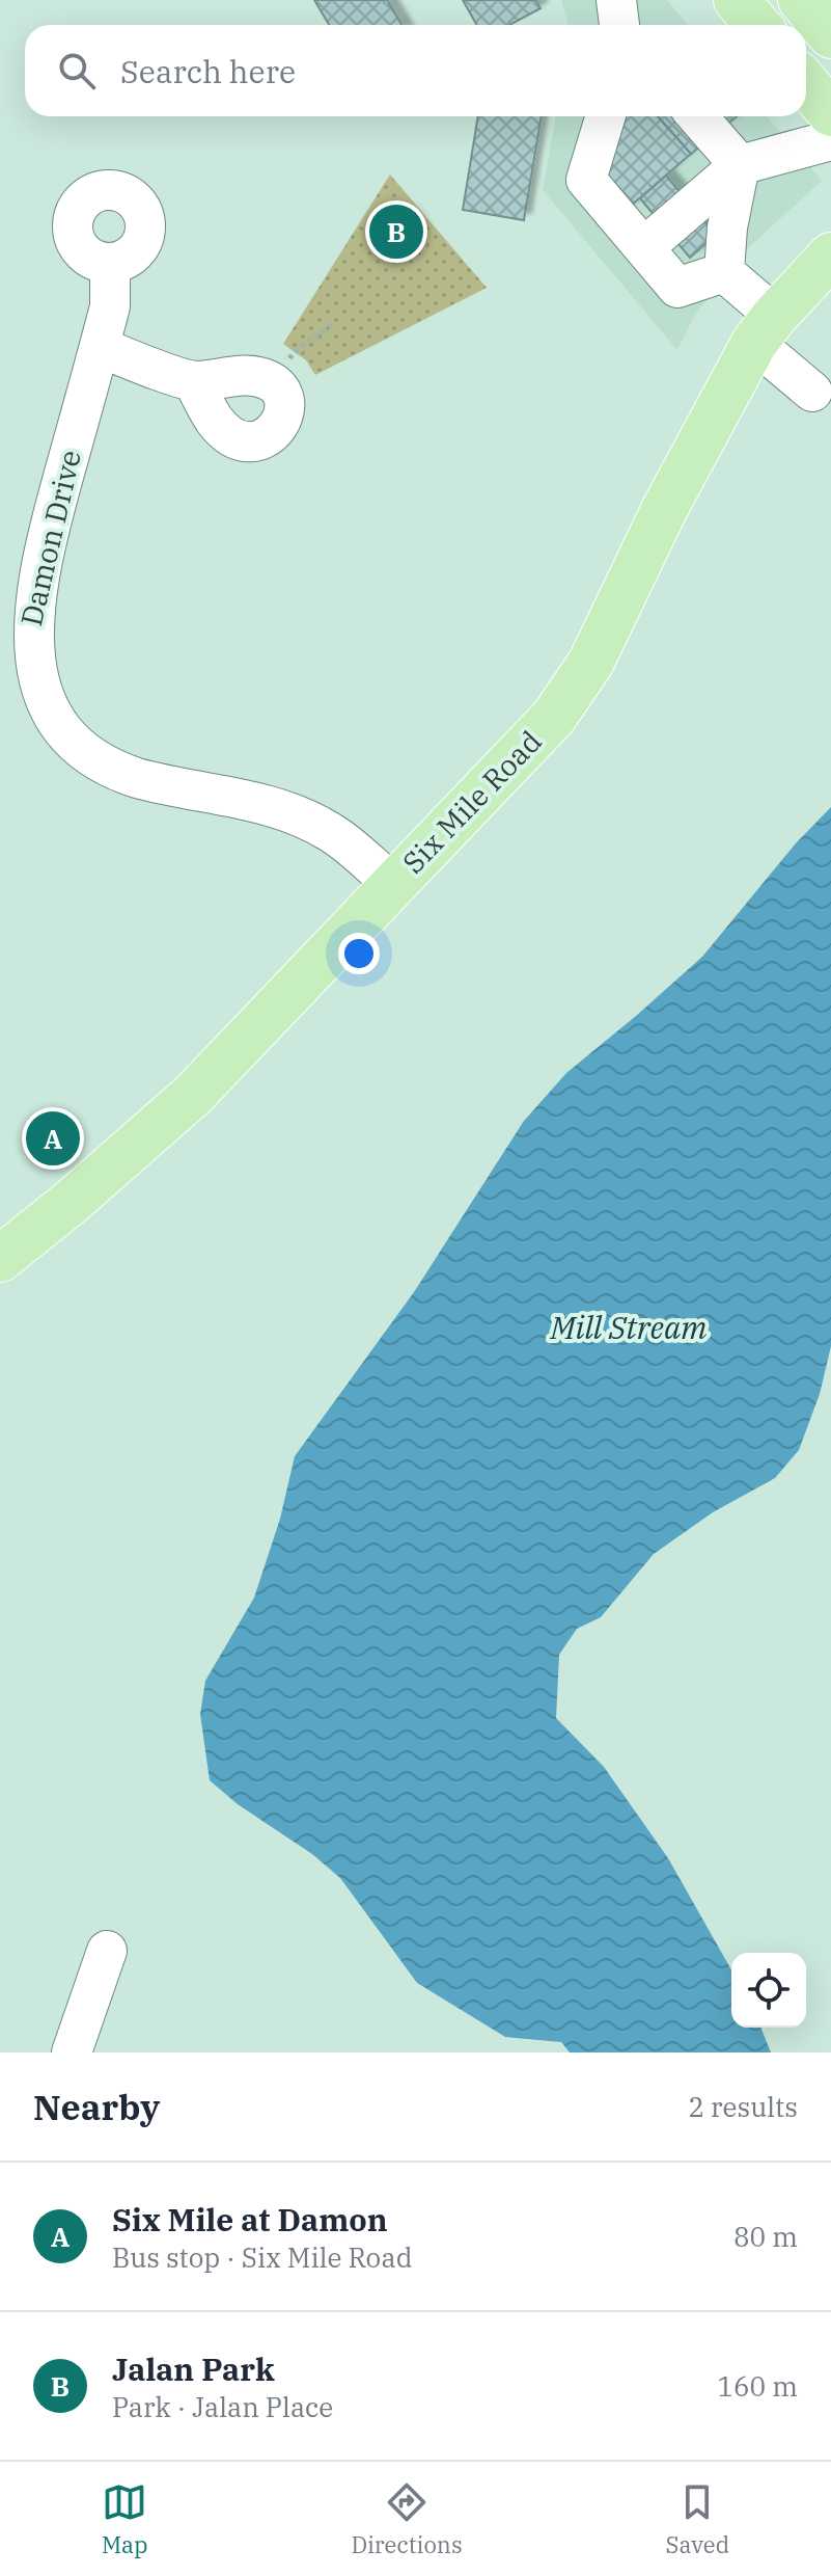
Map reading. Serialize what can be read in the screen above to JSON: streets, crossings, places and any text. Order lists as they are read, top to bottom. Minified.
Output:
{"streets":{"main road":["Six Mile Road"],"street":["Damon Drive"]},"crossings":[["Damon Drive","Six Mile Road"]],"water":["Mill Stream"],"page":{"search":"Search here","pins":["B","A"],"heading":["Nearby","2 results"],"list":[{"mark":"A","name":"Six Mile at Damon","note":"Bus stop · Six Mile Road","value":"80 m"},{"mark":"B","name":"Jalan Park","note":"Park · Jalan Place","value":"160 m"}],"nav":["Map","Directions","Saved"]}}
